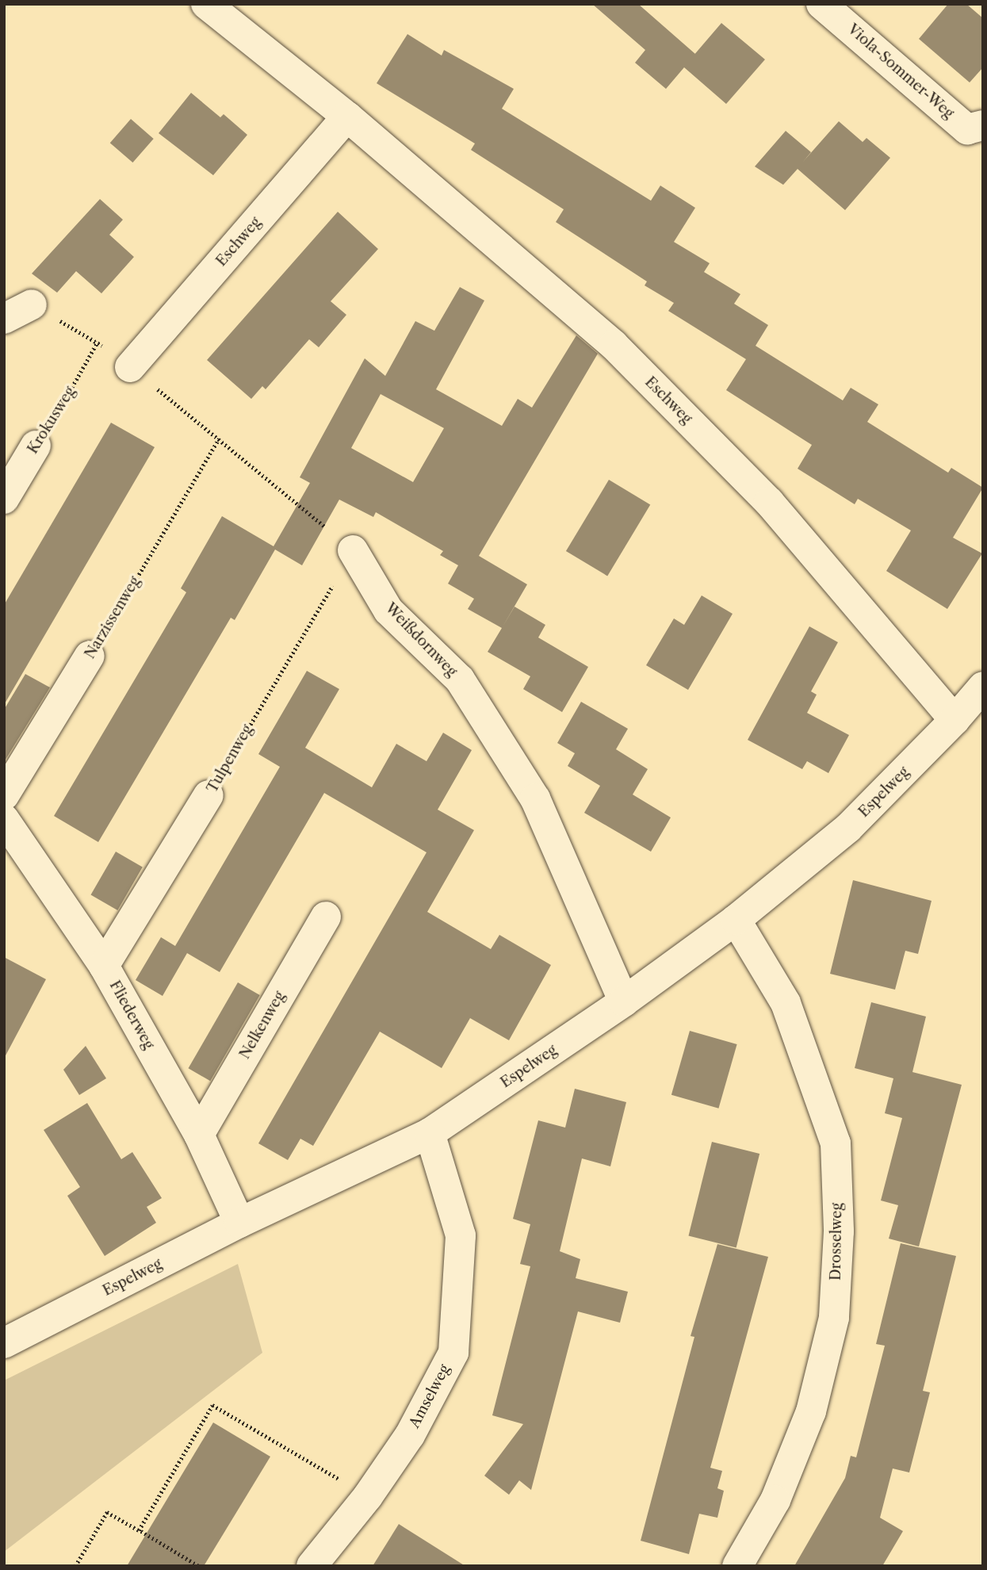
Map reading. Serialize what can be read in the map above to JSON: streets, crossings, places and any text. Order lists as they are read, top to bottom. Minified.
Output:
{"streets":{"street":["Viola-Sommer-Weg","Eschweg","Krokusweg","Narzissenweg","Weißdornweg","Tulpenweg","Espelweg","Fliederweg","Nelkenweg","Drosselweg","Amselweg"]},"crossings":[["Eschweg","Espelweg"],["Weißdornweg","Tulpenweg"],["Weißdornweg","Espelweg"],["Tulpenweg","Fliederweg"],["Espelweg","Fliederweg"],["Espelweg","Drosselweg"],["Espelweg","Amselweg"],["Fliederweg","Nelkenweg"]]}
